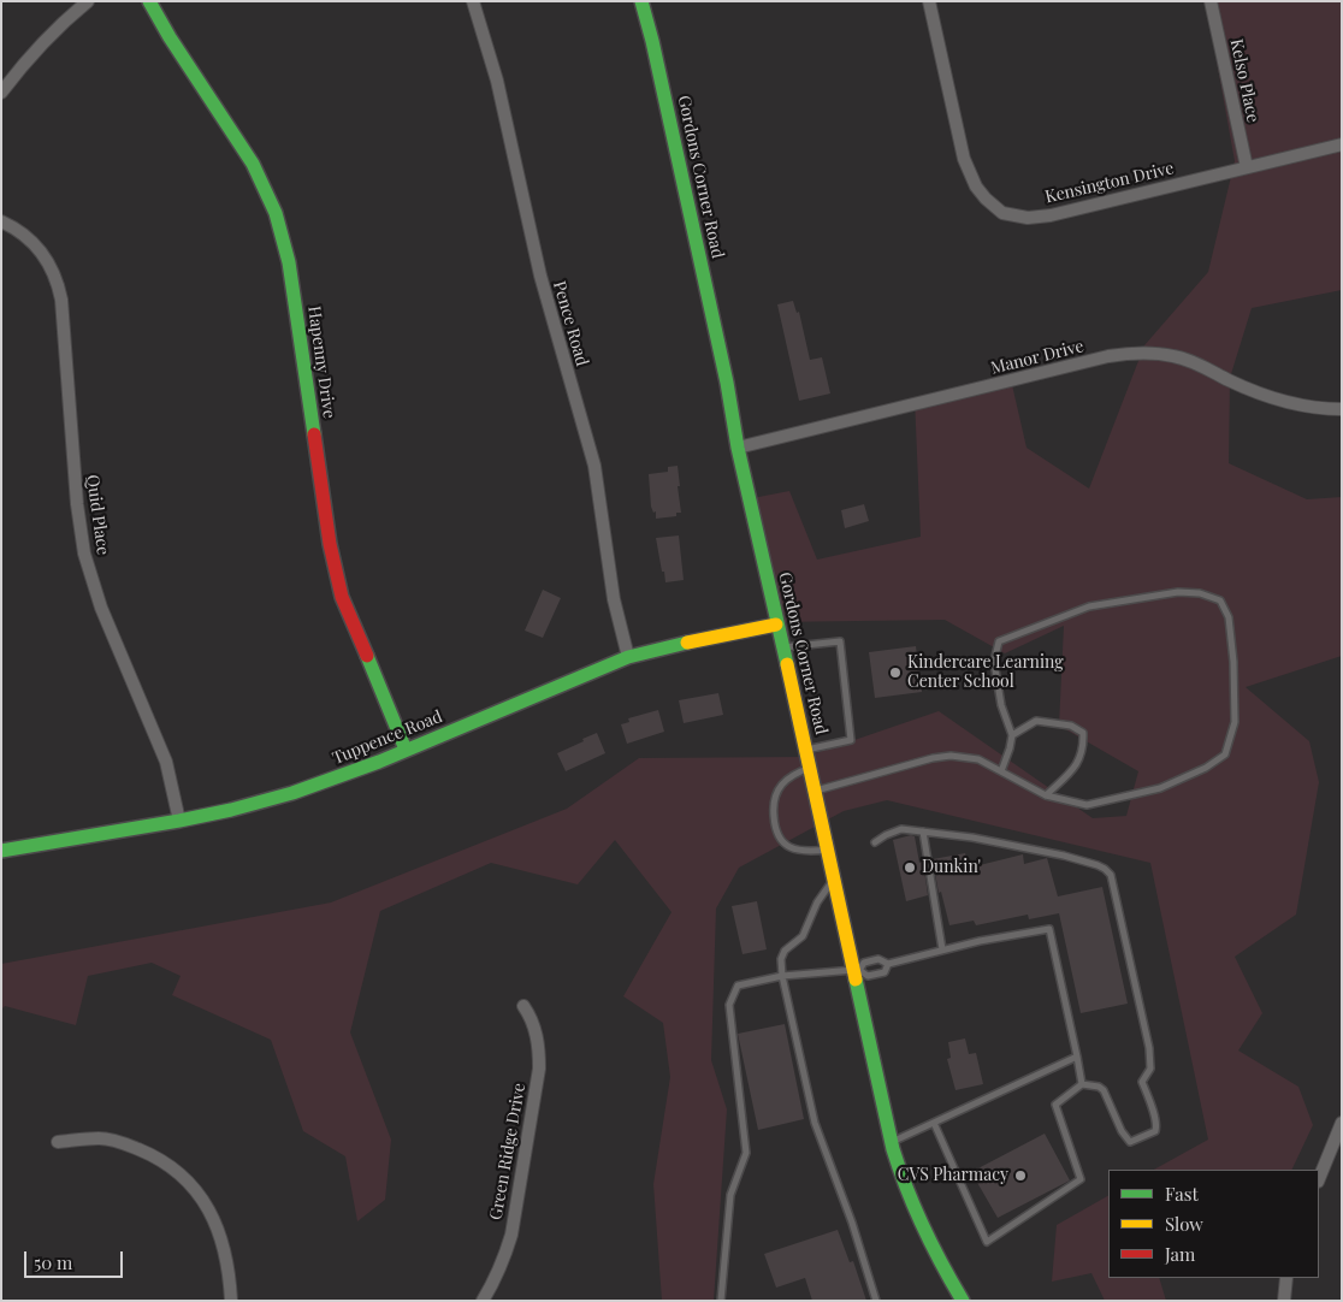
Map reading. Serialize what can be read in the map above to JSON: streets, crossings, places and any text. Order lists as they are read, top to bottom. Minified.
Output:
{"streets":{"street":["Kelso Place","Gordons Corner Road","Kensington Drive","Pence Road","Manor Drive","Hapenny Drive","Quid Place","Tuppence Road","Green Ridge Drive"]},"crossings":[["Kelso Place","Kensington Drive"],["Gordons Corner Road","Manor Drive"],["Gordons Corner Road","Tuppence Road"],["Pence Road","Tuppence Road"],["Hapenny Drive","Tuppence Road"],["Quid Place","Tuppence Road"]],"places":["Kindercare Learning Center School","Dunkin'","CVS Pharmacy"],"legend":["Fast","Slow","Jam"],"scale_bar":"50 m"}
